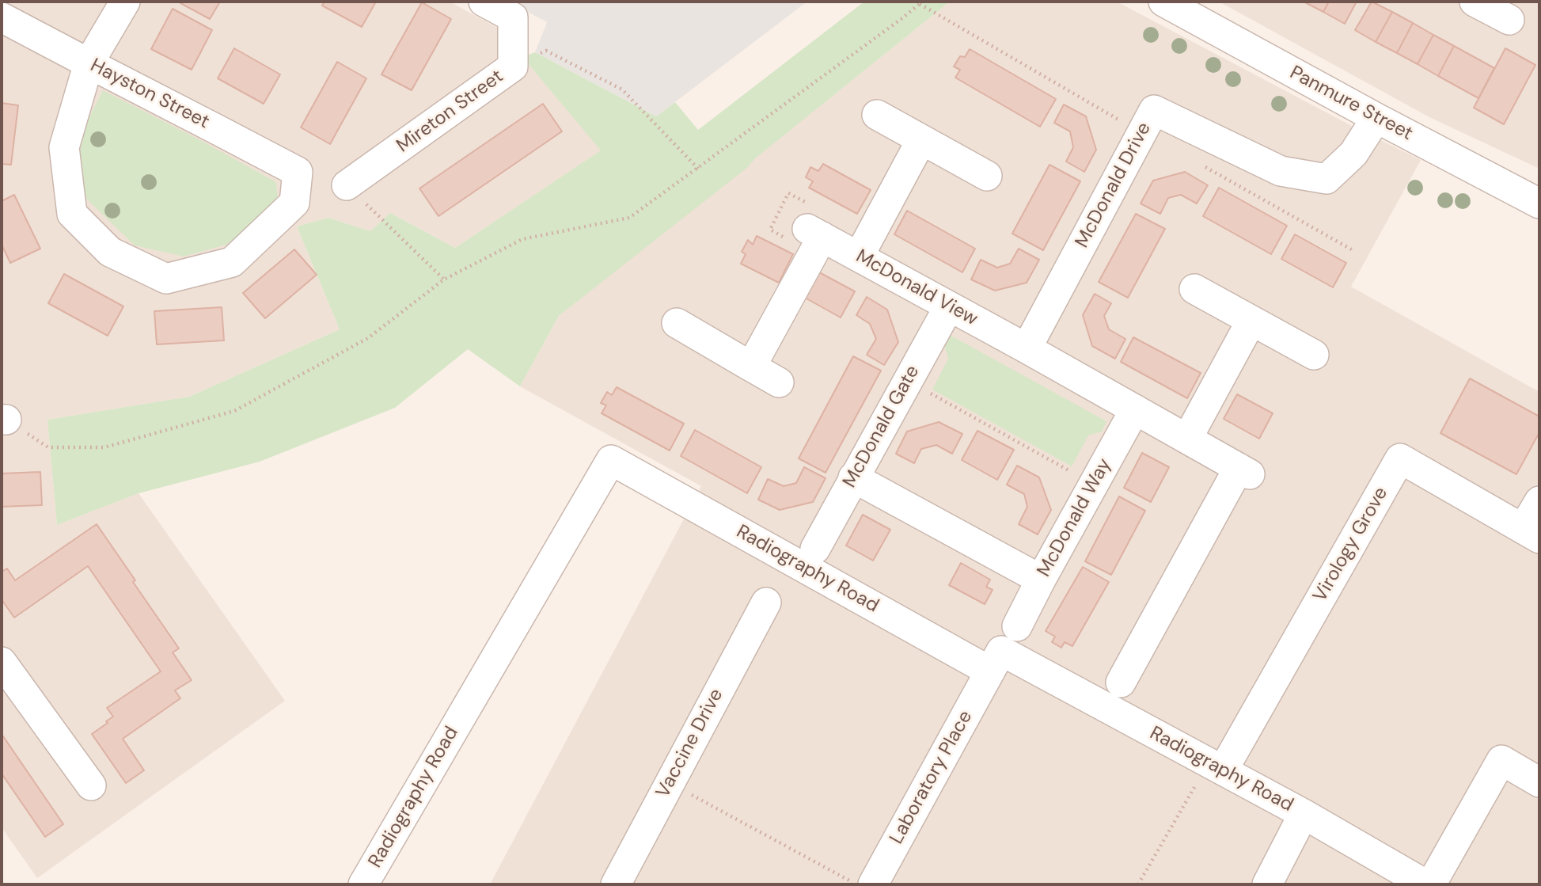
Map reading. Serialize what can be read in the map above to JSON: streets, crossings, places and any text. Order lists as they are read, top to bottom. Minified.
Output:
{"streets":{"street":["Hayston Street","Panmure Street","Mireton Street","McDonald Drive","McDonald View","McDonald Gate","McDonald Way","Virology Grove","Radiography Road","Vaccine Drive","Laboratory Place"]},"crossings":[["Panmure Street","McDonald Drive"],["McDonald Drive","McDonald View"],["McDonald View","McDonald Gate"],["Virology Grove","Radiography Road"],["Radiography Road","Laboratory Place"]]}
